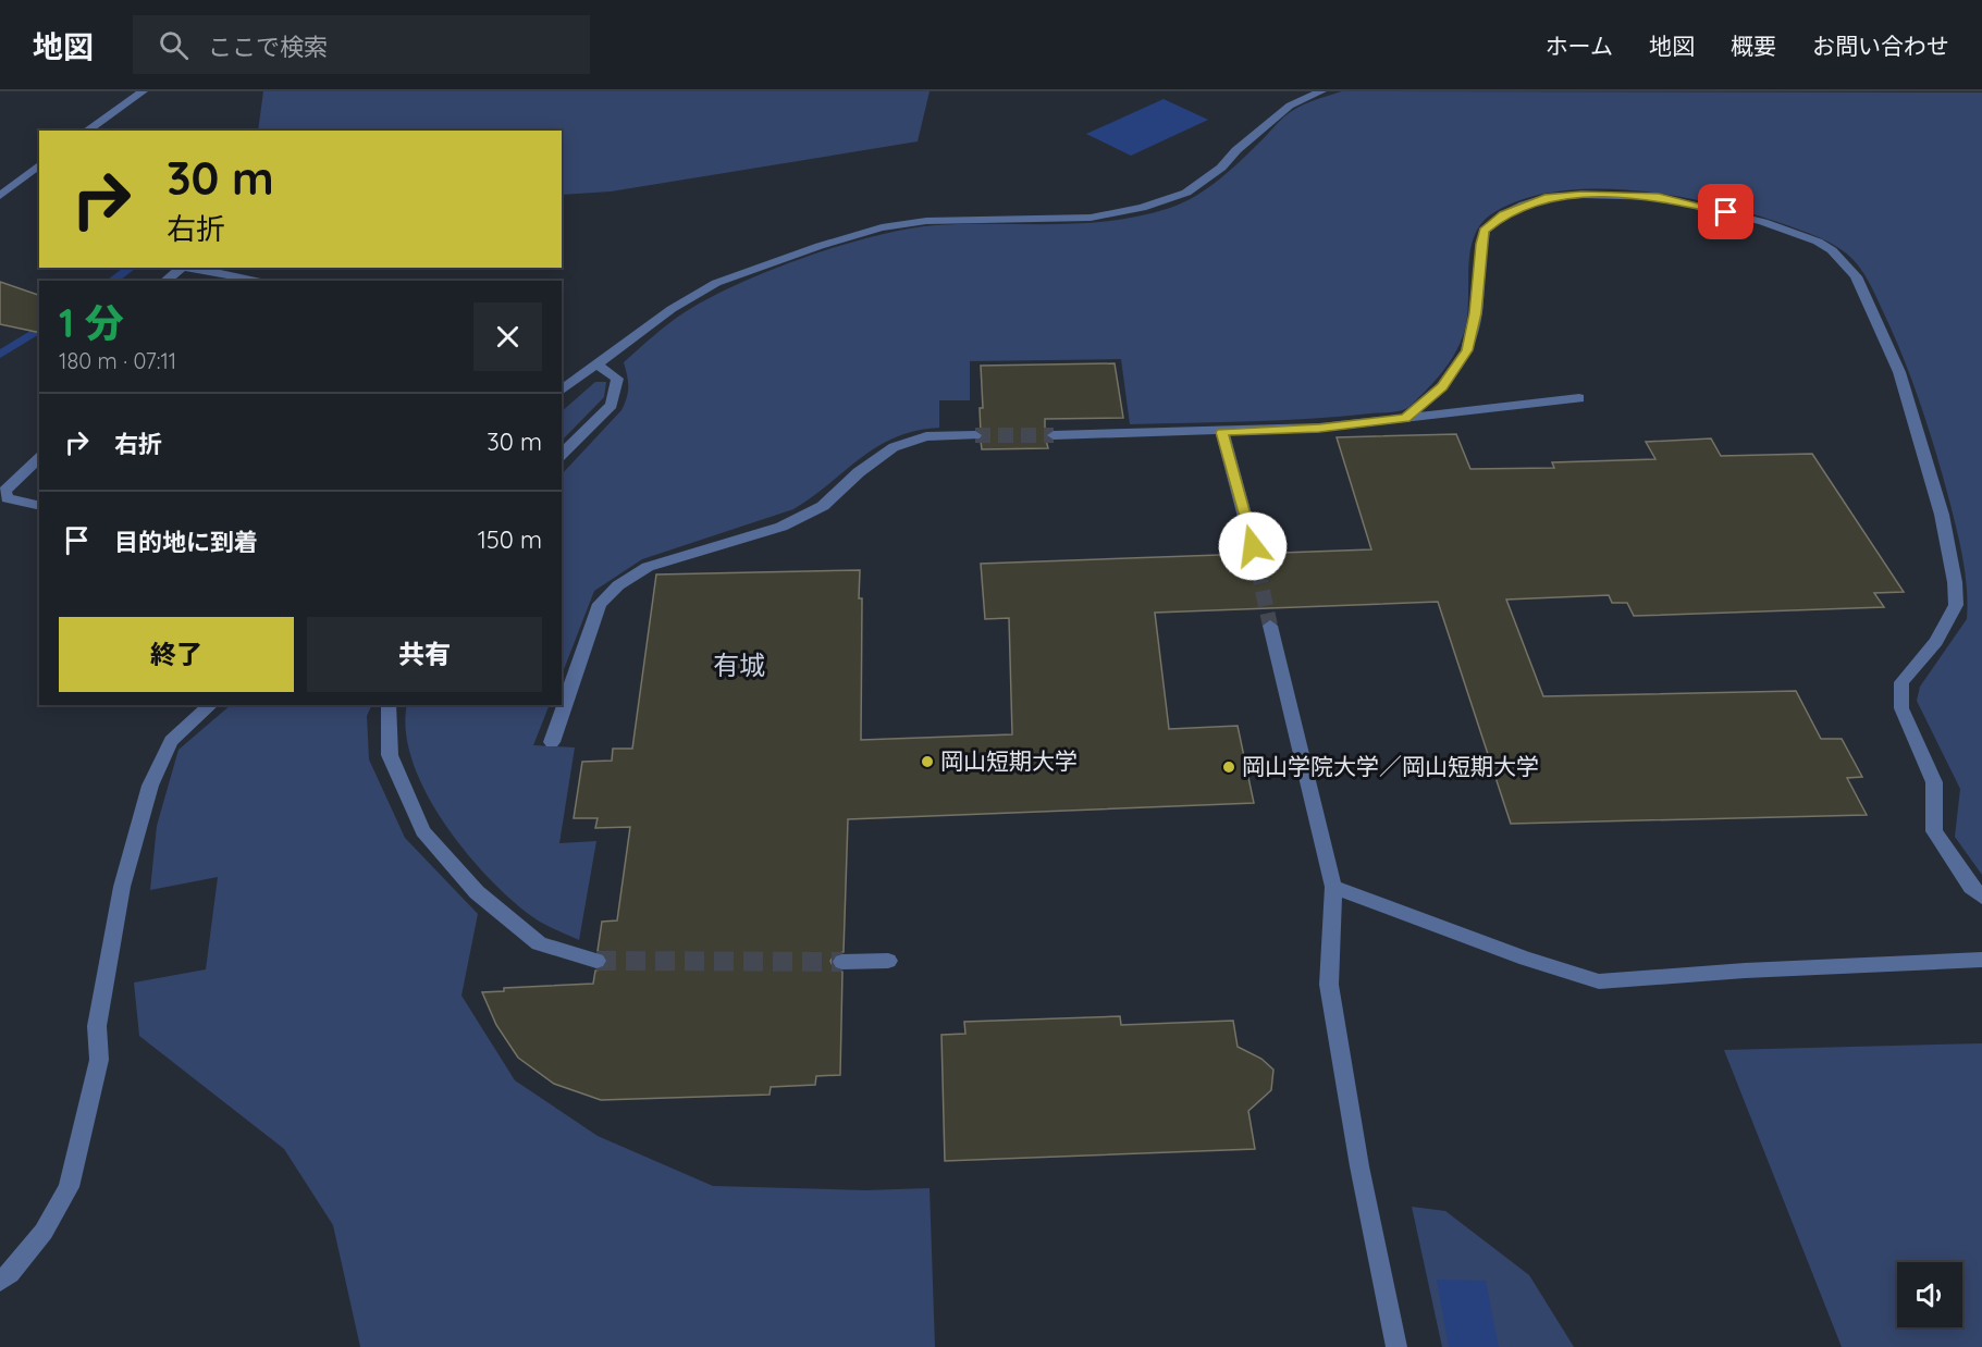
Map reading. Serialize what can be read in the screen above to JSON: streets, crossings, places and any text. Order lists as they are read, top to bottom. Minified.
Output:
{"districts":["有城"],"places":["岡山短期大学","岡山学院大学／岡山短期大学"],"page":{"header":"地図","search":"ここで検索","nav":["ホーム","地図","概要","お問い合わせ"],"turn":["30 m","右折"],"heading":["1 分","180 m · 07:11"],"list":[{"name":"右折","value":"30 m"},{"name":"目的地に到着","value":"150 m"}],"buttons":["終了","共有"]}}
